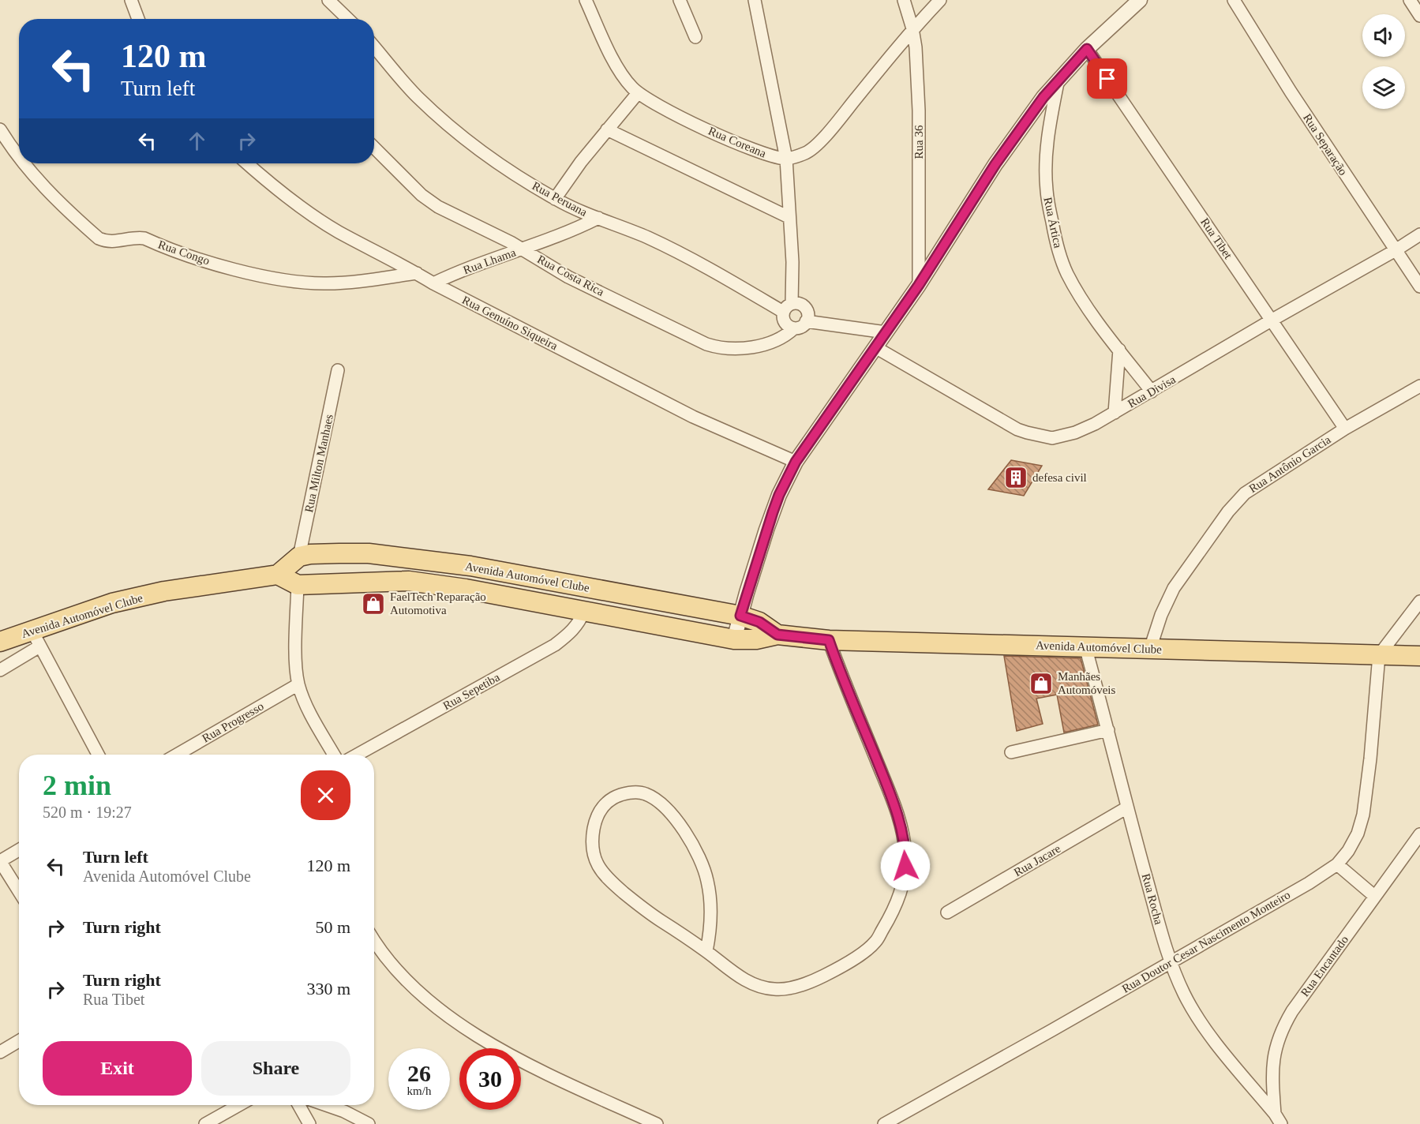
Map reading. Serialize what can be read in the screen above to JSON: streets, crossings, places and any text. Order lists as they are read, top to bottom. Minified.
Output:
{"streets":{"main road":["Avenida Automóvel Clube"],"street":["Rua Coreana","Rua 36","Rua Separação","Rua Peruana","Rua Ártica","Rua Tibet","Rua Congo","Rua Lhama","Rua Costa Rica","Rua Genuíno Siqueira","Rua Divisa","Rua Milton Manhaes","Rua Antônio Garcia","Rua Sepetiba","Rua Progresso","Rua Jacare","Rua Rocha","Rua Doutor Cesar Nascimento Monteiro","Rua Encantado"]},"crossings":[["Rua Separação","Rua Divisa"],["Rua Peruana","Rua Lhama"],["Rua Peruana","Rua Costa Rica"],["Rua Ártica","Rua Divisa"],["Rua Tibet","Rua Divisa"],["Rua Tibet","Rua Antônio Garcia"],["Rua Congo","Rua Genuíno Siqueira"],["Rua Lhama","Rua Costa Rica"],["Rua Lhama","Rua Genuíno Siqueira"],["Rua Milton Manhaes","Avenida Automóvel Clube"],["Rua Antônio Garcia","Avenida Automóvel Clube"],["Avenida Automóvel Clube","Rua Sepetiba"],["Avenida Automóvel Clube","Rua Rocha"],["Avenida Automóvel Clube","Rua Doutor Cesar Nascimento Monteiro"],["Rua Jacare","Rua Rocha"],["Rua Rocha","Rua Doutor Cesar Nascimento Monteiro"],["Rua Rocha","Rua Encantado"]],"places":{"building":["defesa civil"],"shop":["FaelTech Reparação Automotiva","Manhães Automóveis"]},"page":{"turn":["120 m","Turn left"],"heading":["2 min","520 m · 19:27"],"list":[{"name":"Turn left","note":"Avenida Automóvel Clube","value":"120 m"},{"name":"Turn right","value":"50 m"},{"name":"Turn right","note":"Rua Tibet","value":"330 m"}],"buttons":["Exit","Share"],"speed":"26 km/h","limit":"30"}}
